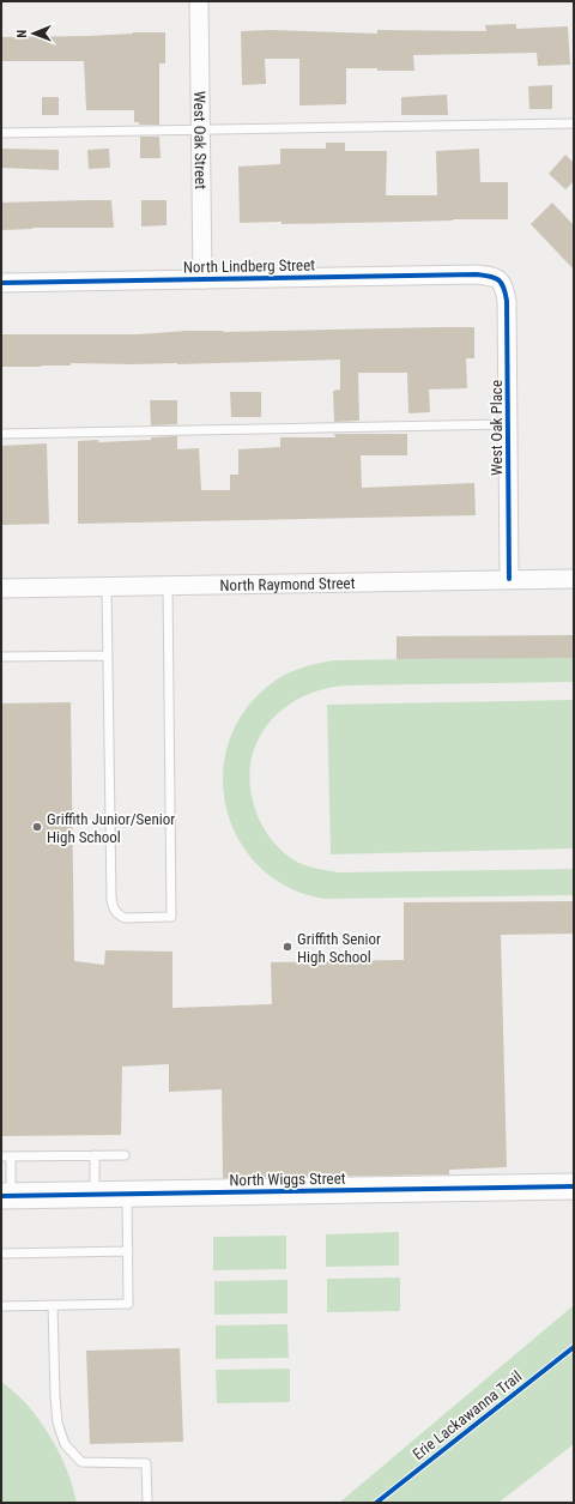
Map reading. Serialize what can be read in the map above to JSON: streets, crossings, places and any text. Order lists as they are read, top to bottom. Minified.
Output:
{"streets":{"street":["West Oak Street","North Lindberg Street","West Oak Place","North Raymond Street","North Wiggs Street"],"cycle path":["Erie Lackawanna Trail"]},"crossings":[["West Oak Street","North Lindberg Street"],["North Lindberg Street","West Oak Place"],["West Oak Place","North Raymond Street"]],"places":["Griffith Junior/Senior High School","Griffith Senior High School"],"north":"left"}
